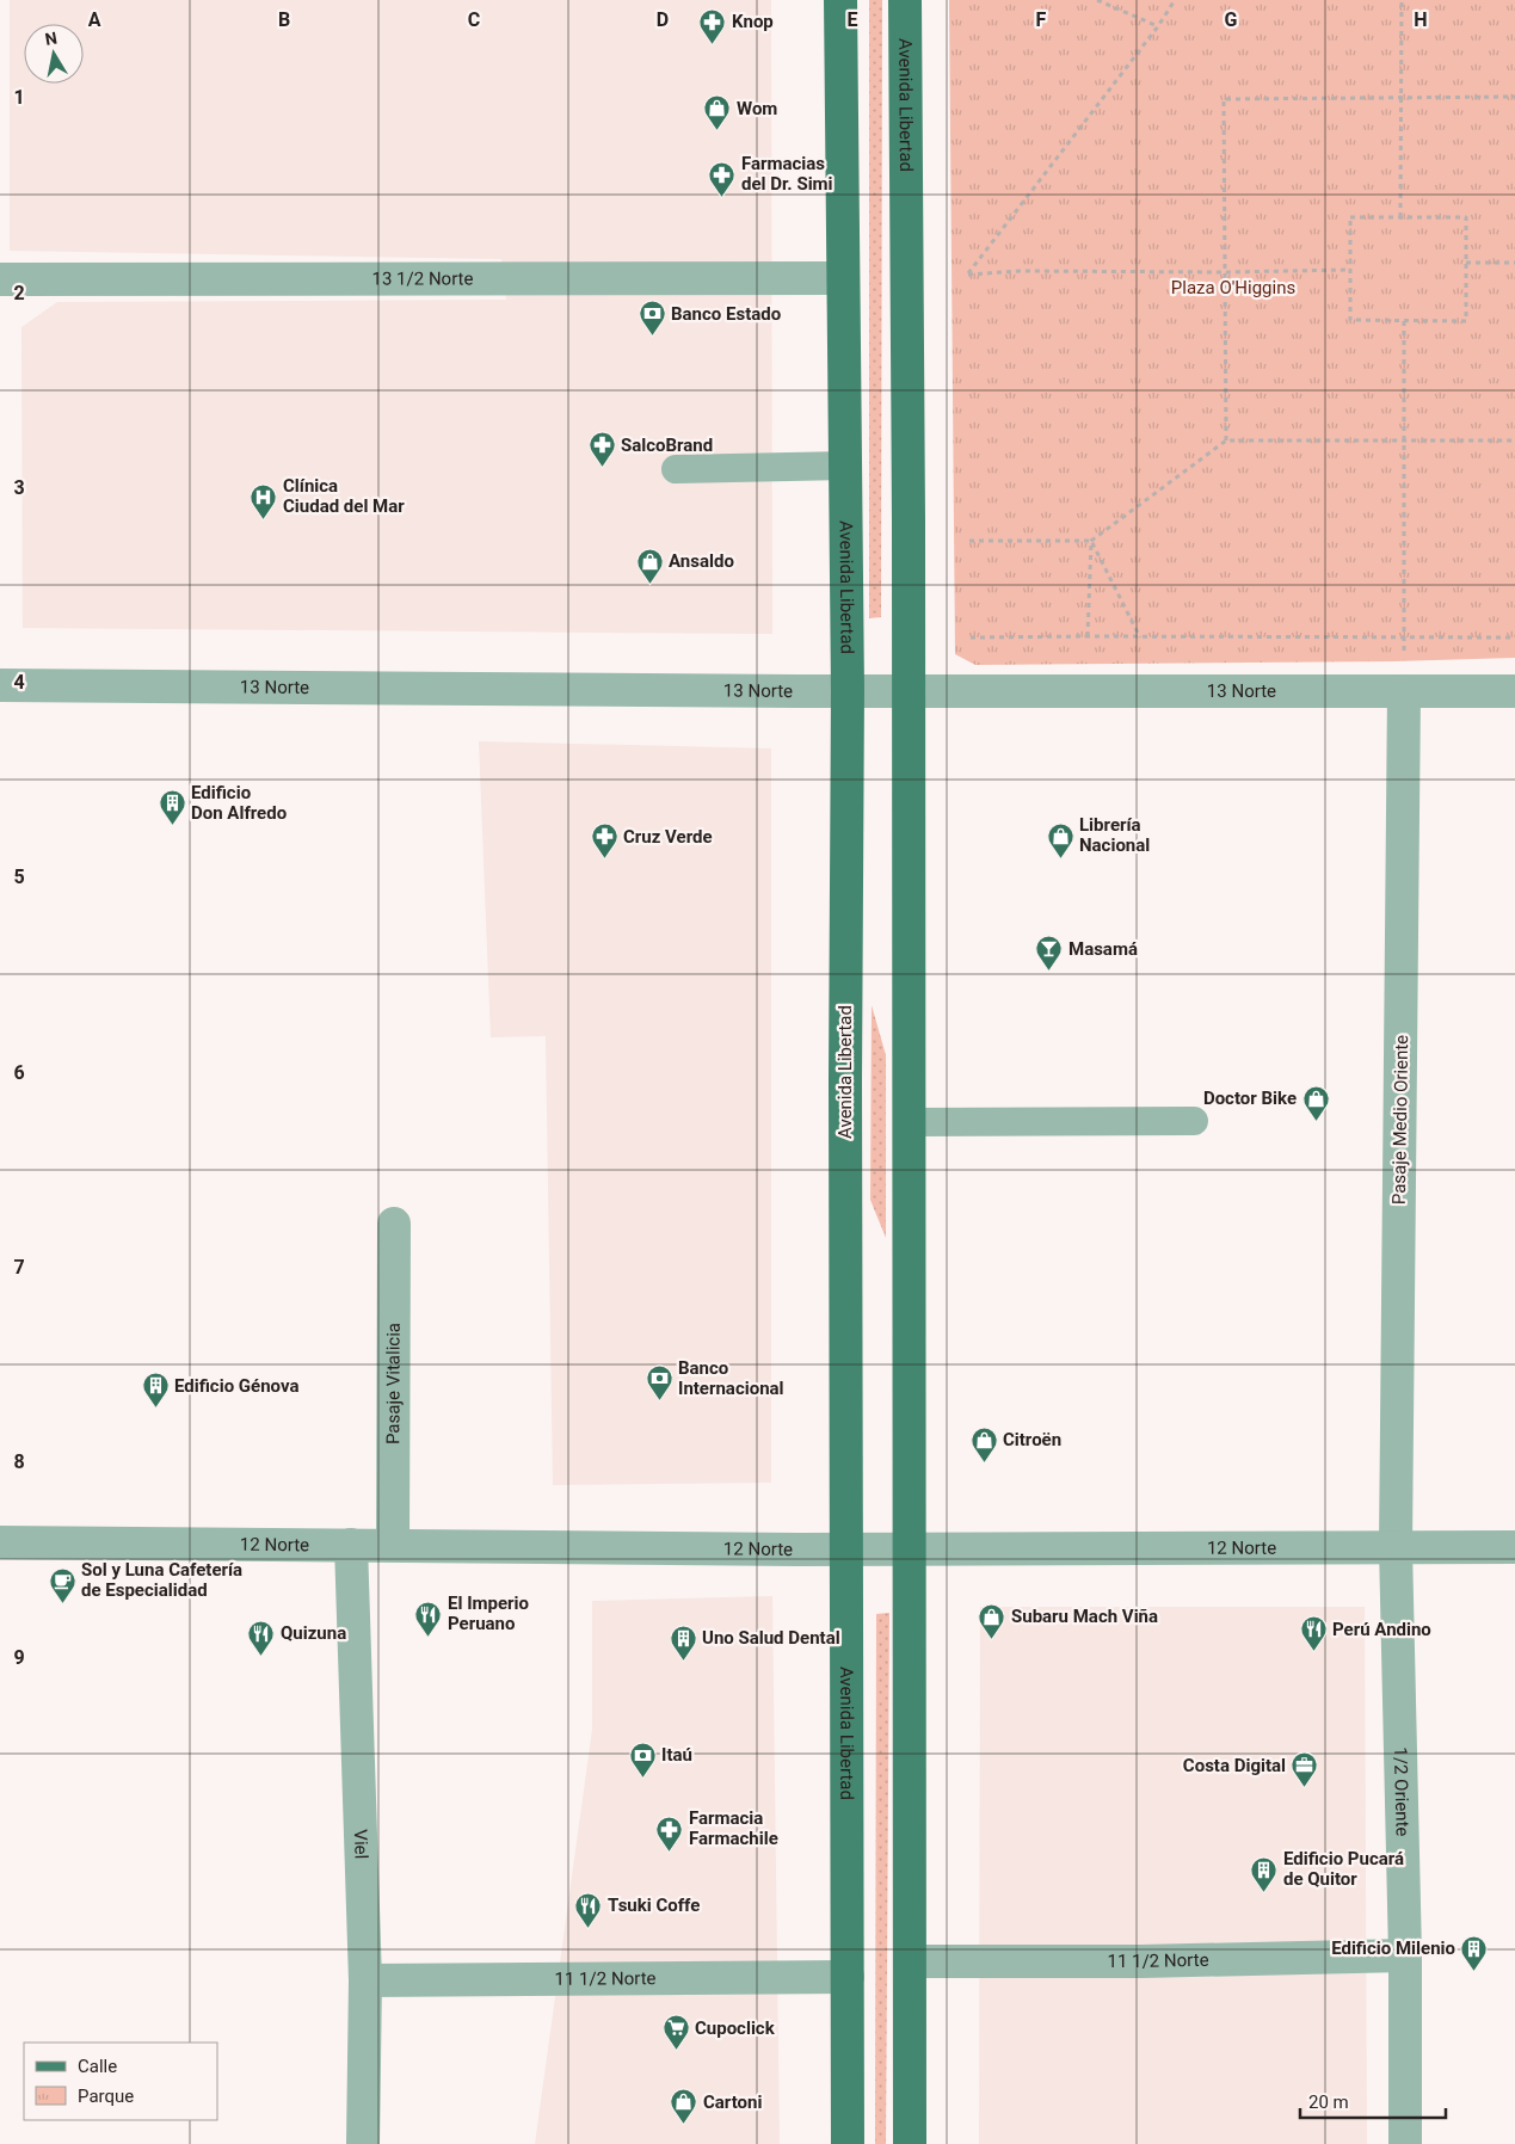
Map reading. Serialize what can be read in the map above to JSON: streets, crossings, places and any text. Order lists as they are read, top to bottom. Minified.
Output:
{"streets":{"main road":["Avenida Libertad"],"street":["13 1/2 Norte","13 Norte","Pasaje Medio Oriente","Pasaje Vitalicia","12 Norte","1/2 Oriente","Viel","11 1/2 Norte"]},"crossings":[["Avenida Libertad","13 1/2 Norte"],["Avenida Libertad","13 Norte"],["Avenida Libertad","12 Norte"],["Avenida Libertad","11 1/2 Norte"],["13 Norte","Pasaje Medio Oriente"],["Pasaje Medio Oriente","12 Norte"],["Pasaje Medio Oriente","1/2 Oriente"],["Pasaje Vitalicia","12 Norte"],["12 Norte","1/2 Oriente"],["12 Norte","Viel"],["1/2 Oriente","11 1/2 Norte"],["Viel","11 1/2 Norte"]],"parks":["Plaza O'Higgins"],"places":{"pharmacy":["Knop","Farmacias del Dr. Simi","SalcoBrand","Cruz Verde","Farmacia Farmachile"],"shop":["Wom","Ansaldo","Librería Nacional","Doctor Bike","Citroën","Subaru Mach Viña","Cartoni"],"bank":["Banco Estado","Banco Internacional","Itaú"],"hospital":["Clínica Ciudad del Mar"],"building":["Edificio Don Alfredo","Edificio Génova","Uno Salud Dental","Edificio Pucará de Quitor","Edificio Milenio"],"bar":["Masamá"],"cafe":["Sol y Luna Cafetería de Especialidad"],"restaurant":["El Imperio Peruano","Perú Andino","Quizuna","Tsuki Coffe"],"office":["Costa Digital"],"supermarket":["Cupoclick"]},"legend":["Calle","Parque"],"scale_bar":"20 m","north":"top","grid":{"columns":["A","B","C","D","E","F","G","H"],"rows":["1","2","3","4","5","6","7","8","9"]}}
